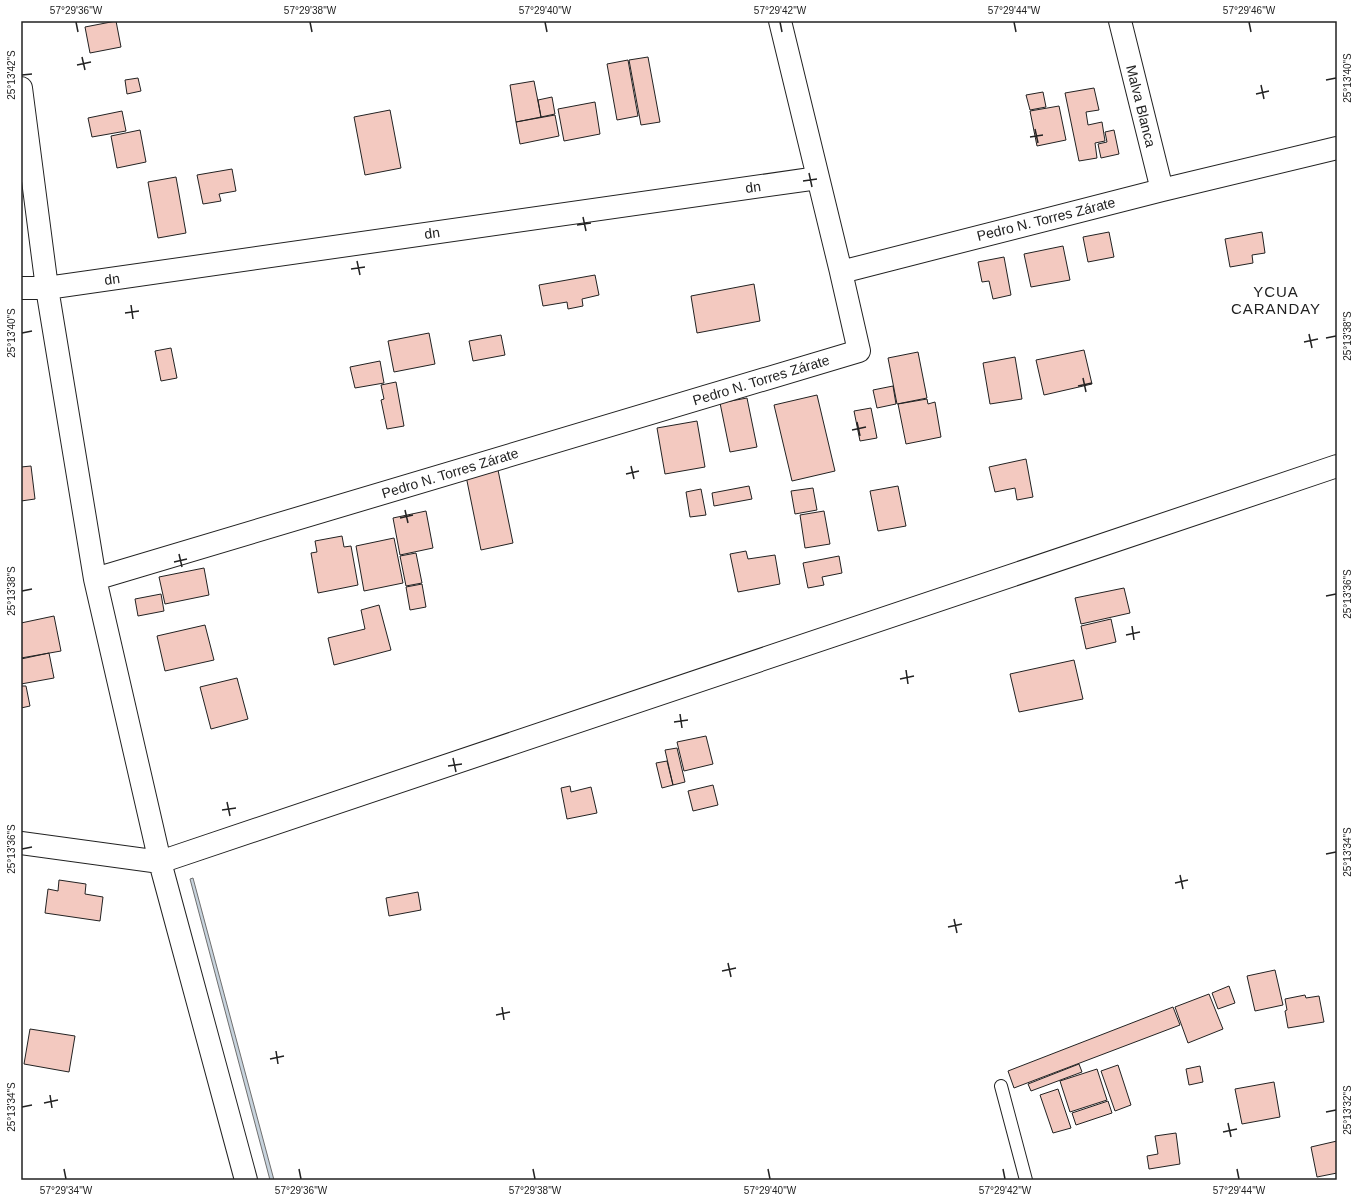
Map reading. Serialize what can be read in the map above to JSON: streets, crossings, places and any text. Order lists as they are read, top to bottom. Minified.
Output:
{"streets":{"street":["Malva Blanca","dn","Pedro N. Torres Zárate"]},"crossings":[["Malva Blanca","Pedro N. Torres Zárate"]],"districts":["YCUA CARANDAY"],"coordinates":["57°29'36\"W","57°29'38\"W","57°29'40\"W","57°29'42\"W","57°29'44\"W","57°29'46\"W","25°13'42\"S","25°13'40\"S","25°13'38\"S","25°13'36\"S","25°13'34\"S","25°13'32\"S","57°29'34\"W"]}
